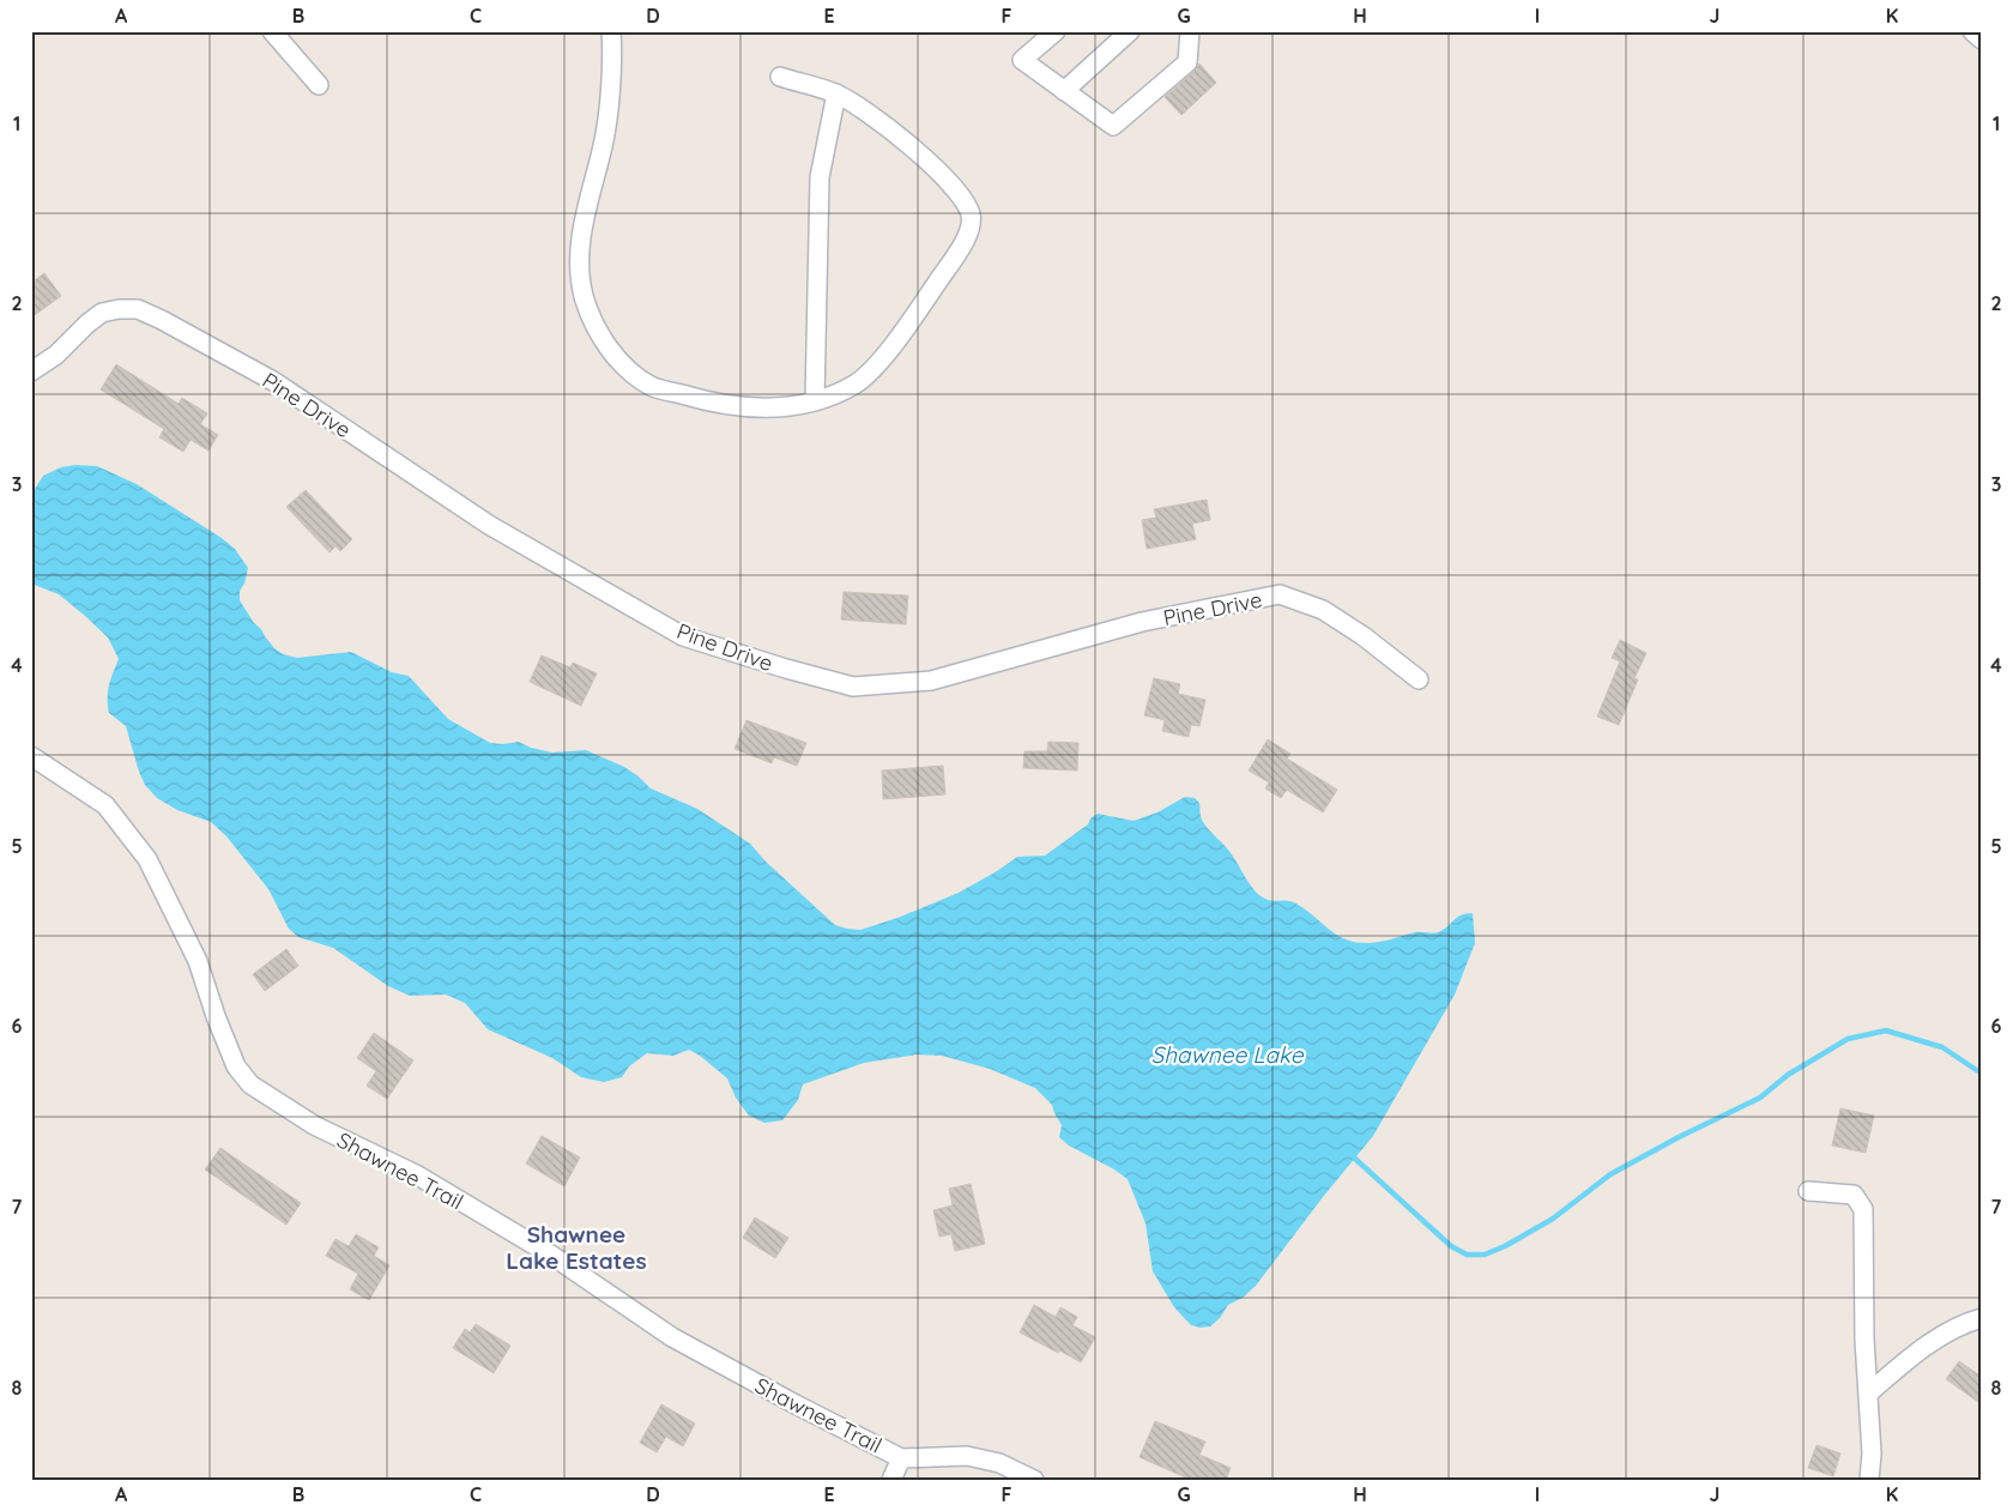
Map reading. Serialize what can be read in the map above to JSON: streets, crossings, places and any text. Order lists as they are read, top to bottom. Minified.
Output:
{"streets":{"street":["Pine Drive","Shawnee Trail"]},"districts":["Shawnee Lake Estates"],"water":["Shawnee Lake"],"grid":{"columns":["A","B","C","D","E","F","G","H","I","J","K"],"rows":["1","2","3","4","5","6","7","8"]}}
